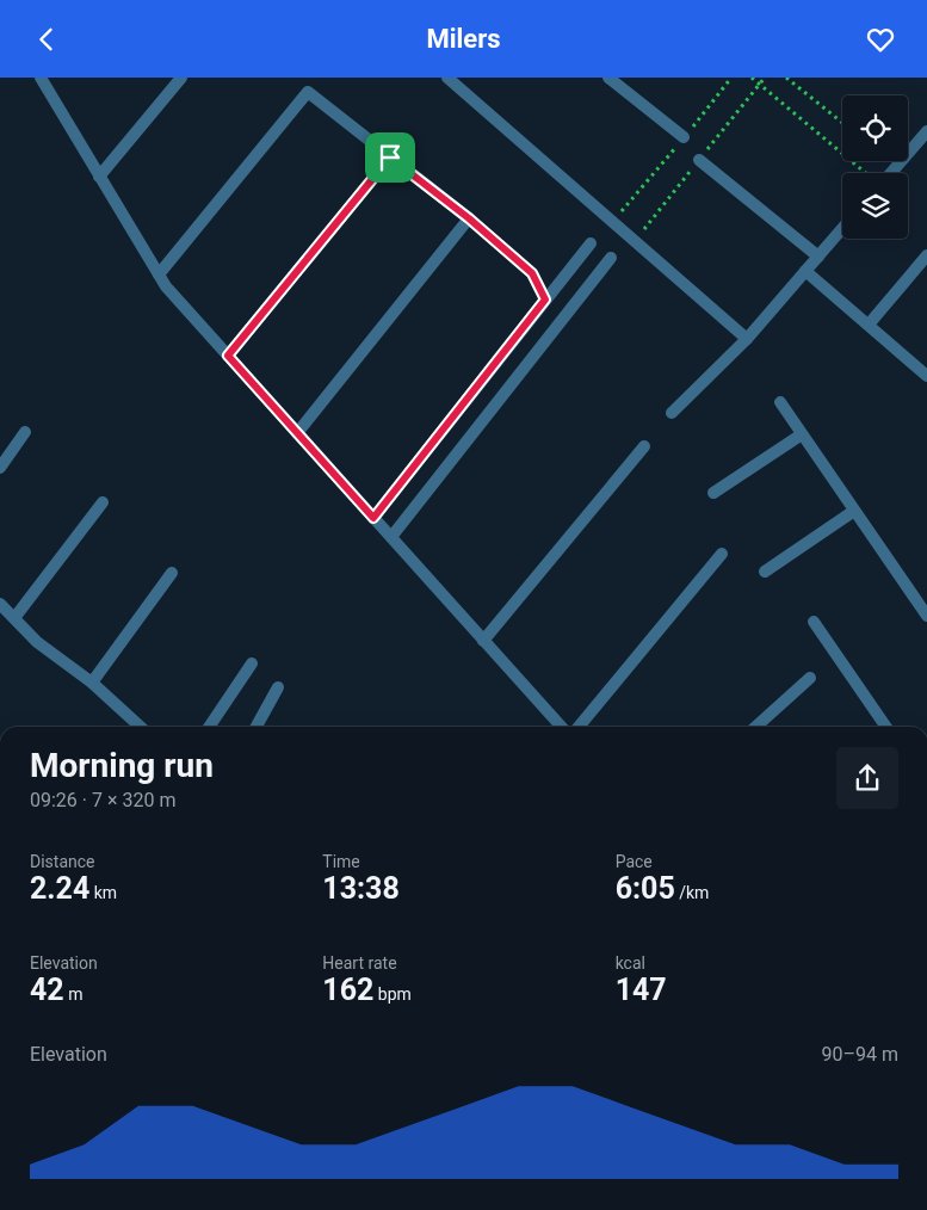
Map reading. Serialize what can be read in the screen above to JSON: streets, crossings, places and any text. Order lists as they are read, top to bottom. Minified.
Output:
{"page":{"header":"Milers","heading":["Morning run","09:26 · 7 × 320 m"],"stats":[["Distance","2.24 km"],["Time","13:38"],["Pace","6:05 /km"],["Elevation","42 m"],["Heart rate","162 bpm"],["kcal","147"]],"chart":["Elevation","90–94 m"]}}
